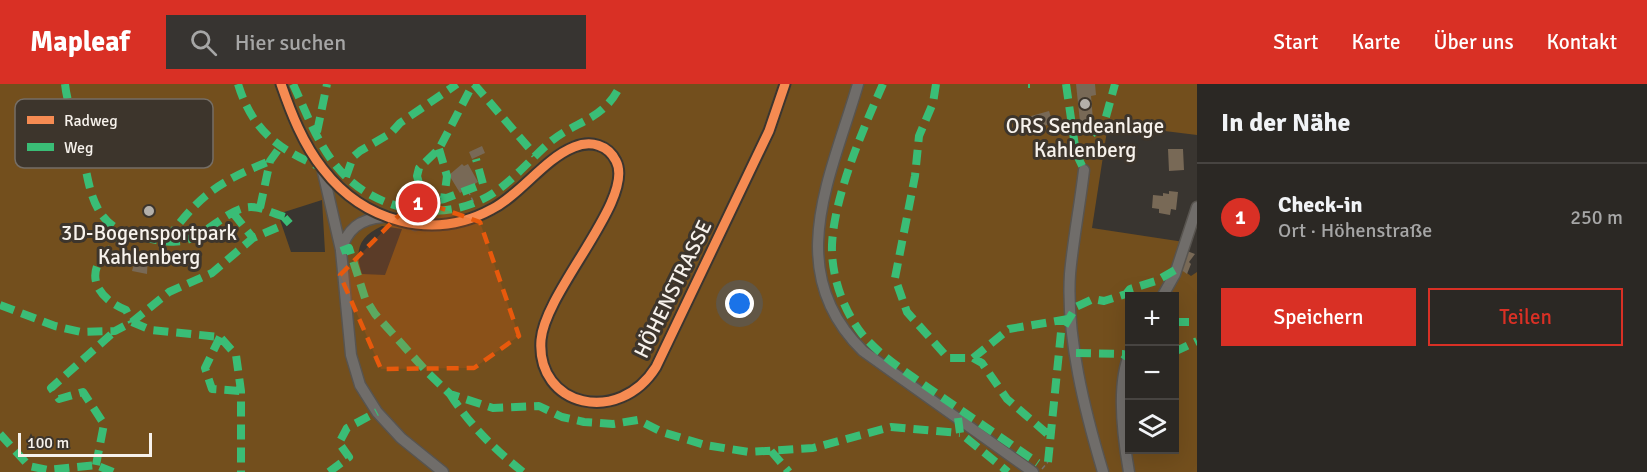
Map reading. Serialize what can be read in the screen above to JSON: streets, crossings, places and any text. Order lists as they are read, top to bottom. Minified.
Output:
{"streets":{"street":["HÖHENSTRASSE"]},"places":["ORS Sendeanlage Kahlenberg","3D-Bogensportpark Kahlenberg"],"legend":["Radweg","Weg"],"scale_bar":"100 m","page":{"header":"Mapleaf","search":"Hier suchen","nav":["Start","Karte","Über uns","Kontakt"],"heading":"In der Nähe","list":[{"mark":"1","name":"Check-in","note":"Ort · Höhenstraße","value":"250 m"}],"pins":"1","buttons":["Speichern","Teilen"],"map_buttons":["+","−"],"scale":"100 m"}}
